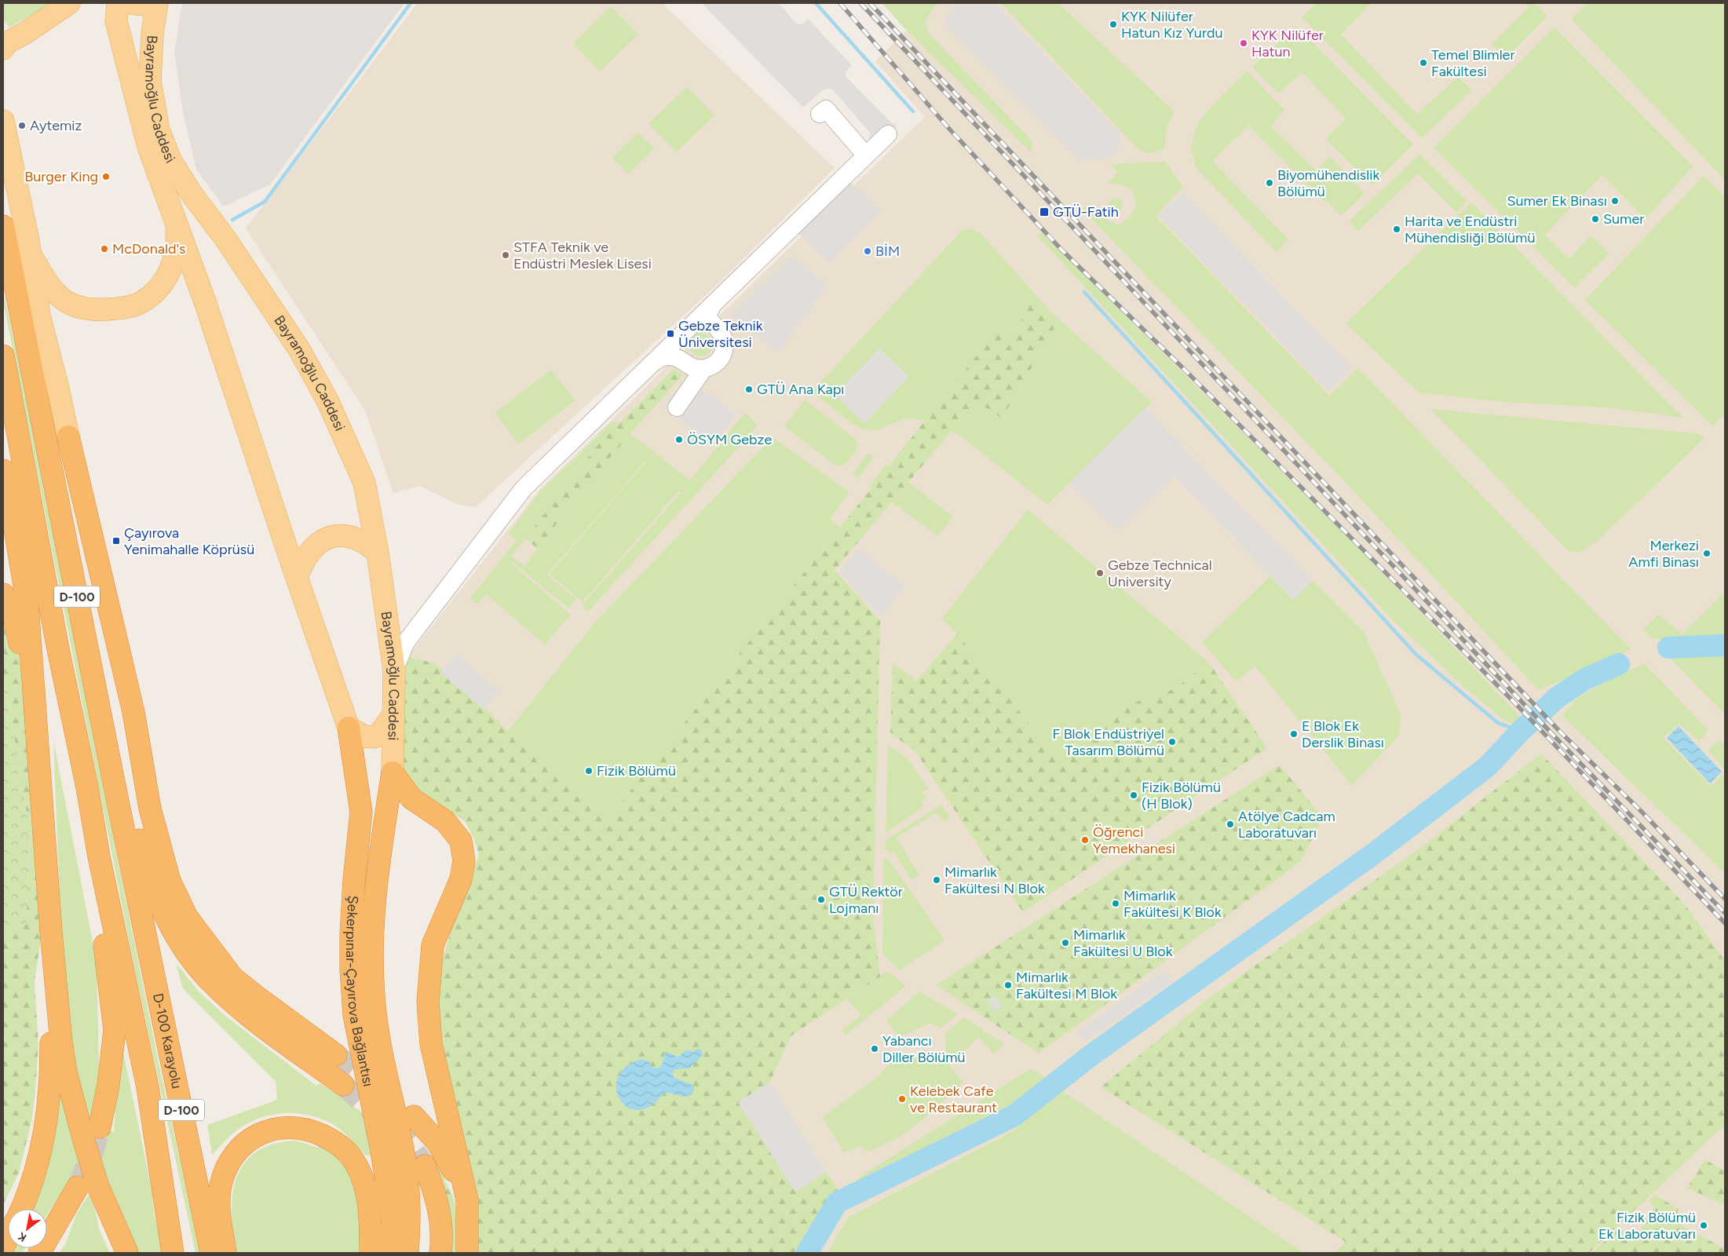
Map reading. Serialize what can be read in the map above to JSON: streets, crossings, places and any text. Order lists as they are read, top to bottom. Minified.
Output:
{"streets":{"highway":["D-100","Şekerpınar-Çayırova Bağlantısı","D-100 Karayolu"],"main road":["Bayramoğlu Caddesi"]},"crossings":[["Bayramoğlu Caddesi","Şekerpınar-Çayırova Bağlantısı"],["D-100","D-100 Karayolu"]],"places":{"other":["KYK Nilüfer Hatun Kız Yurdu","KYK Nilüfer Hatun","Temel Blimler Fakültesi","Aytemiz","Burger King","Biyomühendislik Bölümü","Sumer Ek Binası","Sumer","Harita ve Endüstri Mühendisliği Bölümü","McDonald's","BİM","STFA Teknik ve Endüstri Meslek Lisesi","GTÜ Ana Kapı","ÖSYM Gebze","Merkezi Amfi Binası","Gebze Technical University","E Blok Ek Derslik Binası","F Blok Endüstriyel Tasarım Bölümü","Fizik Bölümü","Fizik Bölümü (H Blok)","Atölye Cadcam Laboratuvarı","Öğrenci Yemekhanesi","Mimarlık Fakültesi N Blok","GTÜ Rektör Lojmanı","Mimarlık Fakültesi K Blok","Mimarlık Fakültesi U Blok","Mimarlık Fakültesi M Blok","Yabancı Diller Bölümü","Kelebek Cafe ve Restaurant","Fizik Bölümü Ek Laboratuvarı"],"transit":["GTÜ-Fatih","Gebze Teknik Üniversitesi","Çayırova Yenimahalle Köprüsü"]},"north":"bottom left"}
